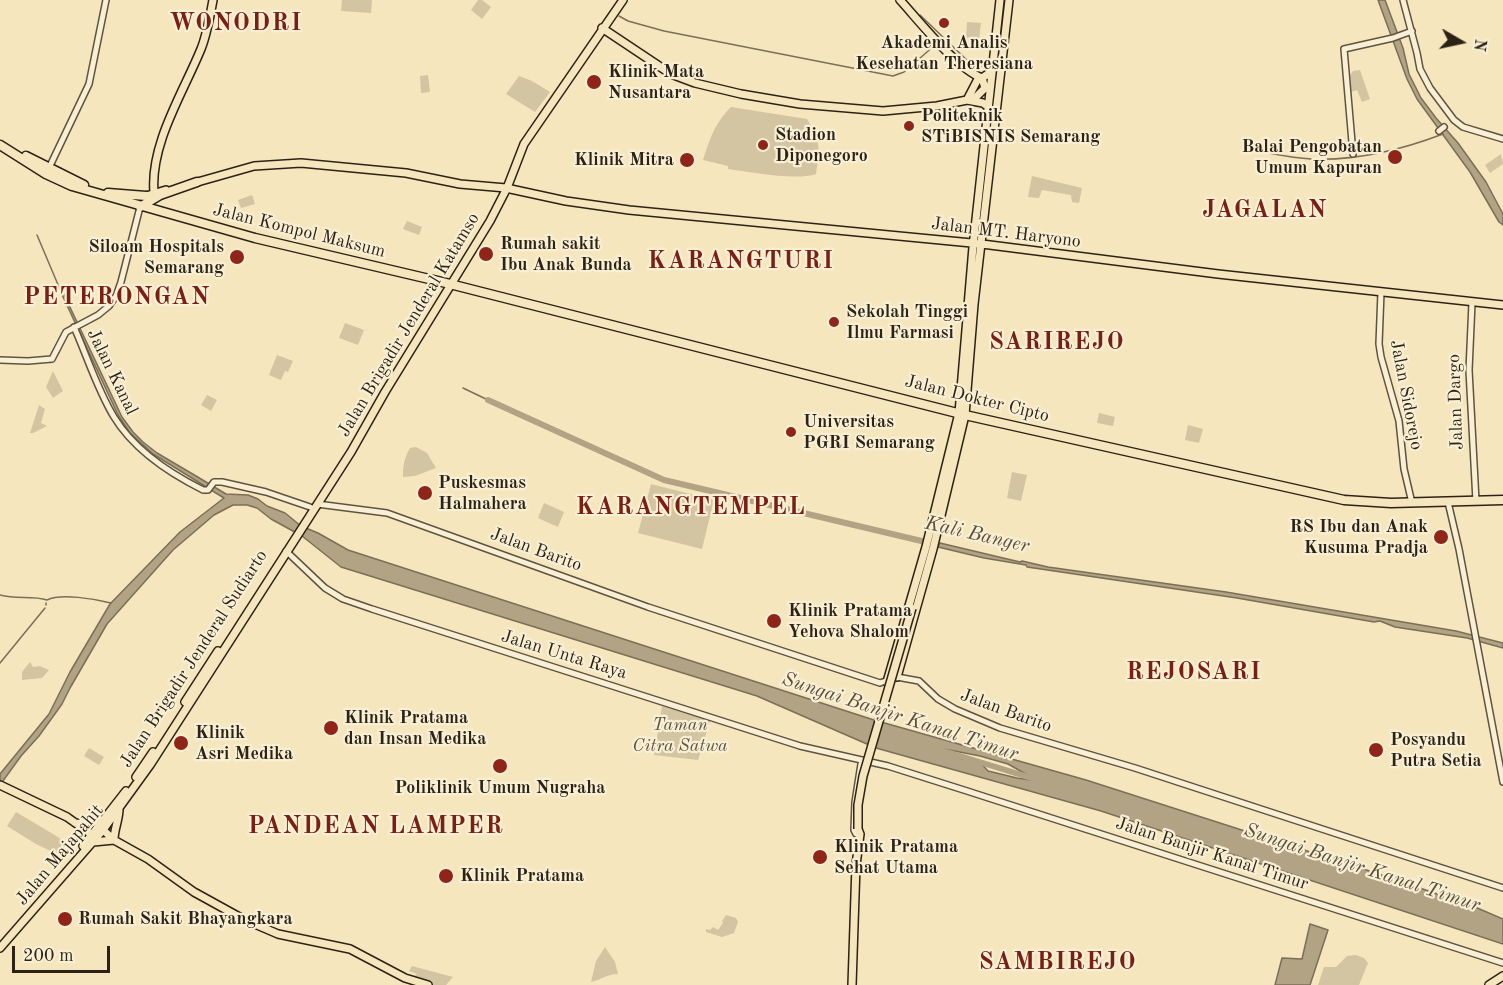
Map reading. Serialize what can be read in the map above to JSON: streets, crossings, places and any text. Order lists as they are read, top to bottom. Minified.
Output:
{"streets":{"highway":["Jalan Kompol Maksum","Jalan Dokter Cipto"],"main road":["Jalan MT. Haryono","Jalan Brigadir Jenderal Katamso","Jalan Brigadir Jenderal Sudiarto","Jalan Majapahit"],"street":["Jalan Kanal","Jalan Sidorejo","Jalan Dargo","Jalan Barito","Jalan Unta Raya","Jalan Banjir Kanal Timur"]},"crossings":[["Jalan Kompol Maksum","Jalan Brigadir Jenderal Katamso"],["Jalan Kompol Maksum","Jalan Dokter Cipto"],["Jalan MT. Haryono","Jalan Brigadir Jenderal Katamso"],["Jalan MT. Haryono","Jalan Sidorejo"],["Jalan MT. Haryono","Jalan Dargo"],["Jalan Brigadir Jenderal Katamso","Jalan Kanal"],["Jalan Brigadir Jenderal Katamso","Jalan Dokter Cipto"],["Jalan Brigadir Jenderal Katamso","Jalan Brigadir Jenderal Sudiarto"],["Jalan Kanal","Jalan Barito"],["Jalan Kanal","Jalan Brigadir Jenderal Sudiarto"],["Jalan Sidorejo","Jalan Dokter Cipto"],["Jalan Dokter Cipto","Jalan Dargo"],["Jalan Unta Raya","Jalan Brigadir Jenderal Sudiarto"],["Jalan Unta Raya","Jalan Banjir Kanal Timur"],["Jalan Brigadir Jenderal Sudiarto","Jalan Majapahit"]],"districts":["WONODRI","JAGALAN","KARANGTURI","PETERONGAN","SARIREJO","KARANGTEMPEL","REJOSARI","PANDEAN LAMPER","SAMBIREJO"],"water":["Kali Banger","Sungai Banjir Kanal Timur"],"parks":["Taman Citra Satwa"],"places":["Akademi Analis Kesehatan Theresiana","Klinik Mata Nusantara","Politeknik STiBISNIS Semarang","Stadion Diponegoro","Balai Pengobatan Umum Kapuran","Klinik Mitra","Rumah sakit Ibu Anak Bunda","Siloam Hospitals Semarang","Sekolah Tinggi Ilmu Farmasi","Universitas PGRI Semarang","Puskesmas Halmahera","RS Ibu dan Anak Kusuma Pradja","Klinik Pratama Yehova Shalom","Klinik Pratama dan Insan Medika","Klinik Asri Medika","Posyandu Putra Setia","Poliklinik Umum Nugraha","Klinik Pratama Sehat Utama","Klinik Pratama","Rumah Sakit Bhayangkara"],"scale_bar":"200 m","north":"right"}
